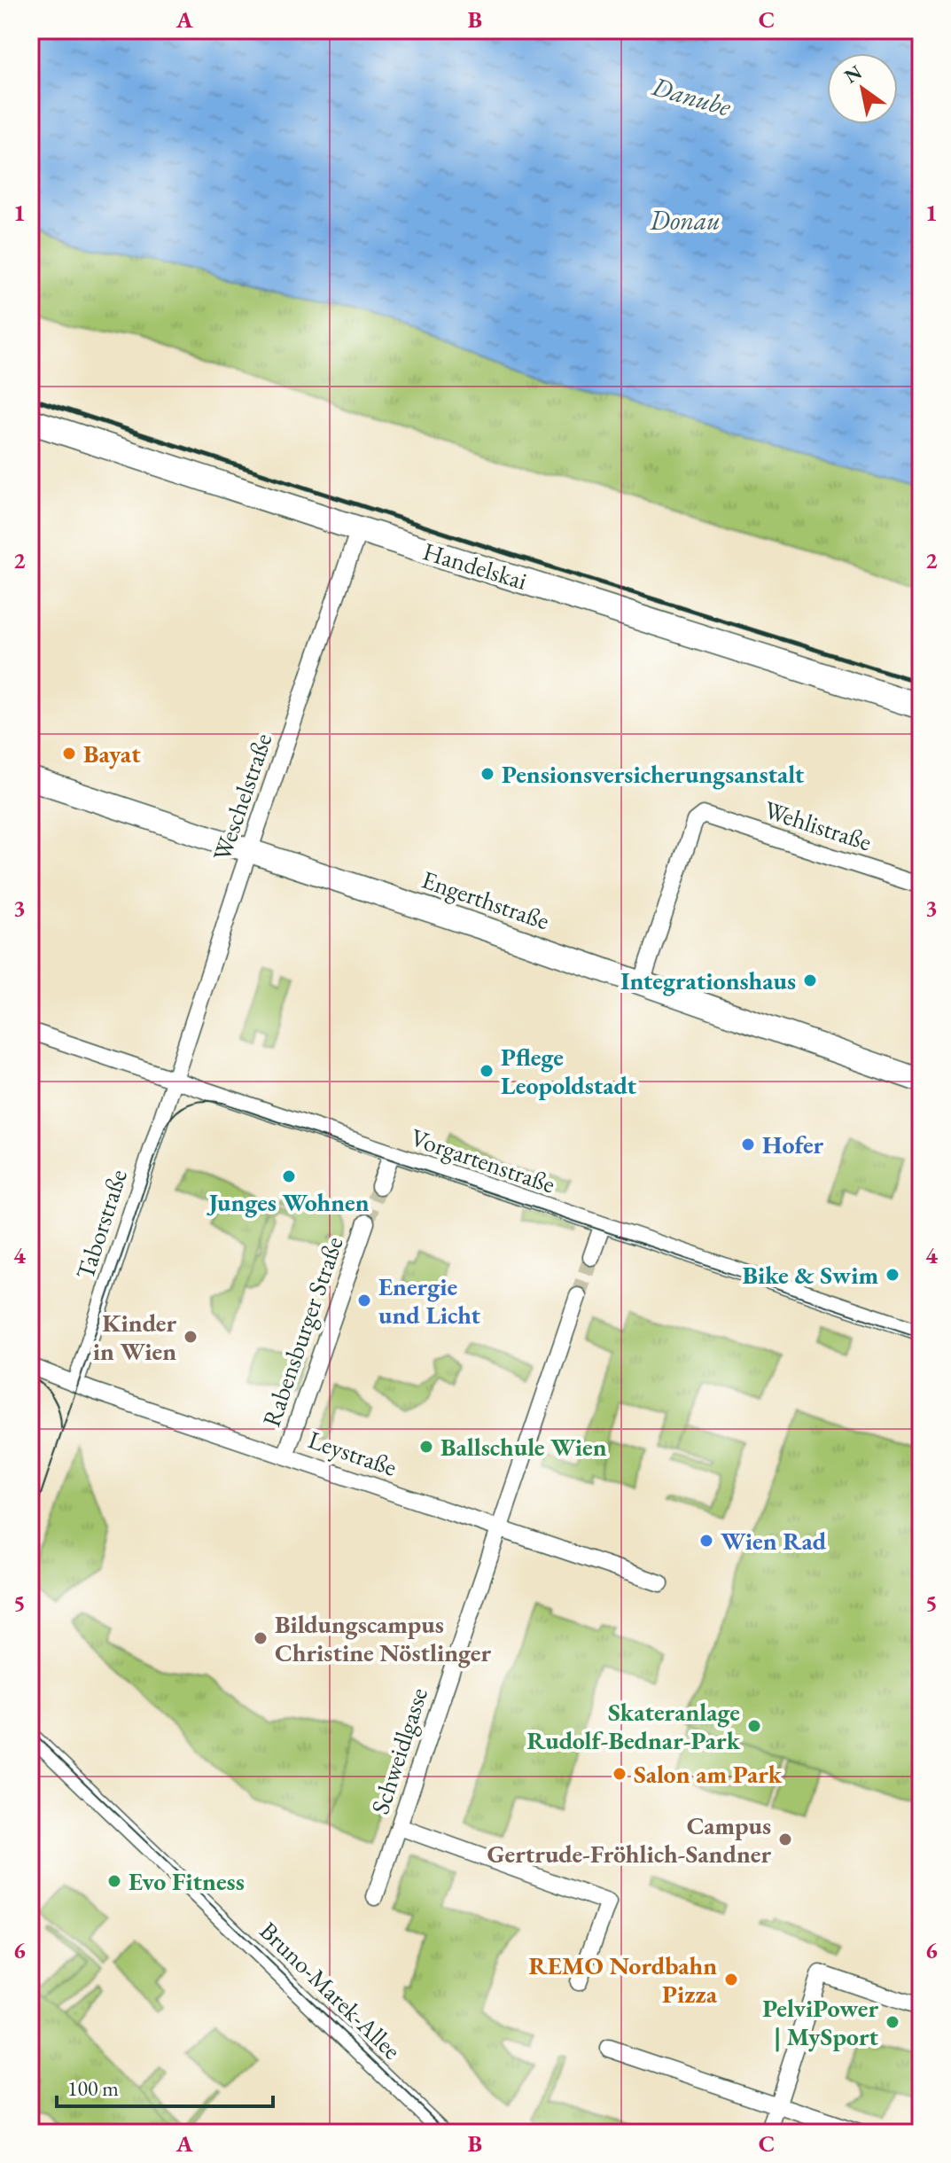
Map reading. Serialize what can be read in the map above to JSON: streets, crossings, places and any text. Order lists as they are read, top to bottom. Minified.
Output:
{"streets":{"main road":["Handelskai"],"street":["Weschelstraße","Wehlistraße","Engerthstraße","Vorgartenstraße","Taborstraße","Rabensburger Straße","Leystraße","Schweidlgasse","Bruno-Marek-Allee"]},"crossings":[["Handelskai","Weschelstraße"],["Weschelstraße","Engerthstraße"],["Weschelstraße","Vorgartenstraße"],["Weschelstraße","Taborstraße"],["Wehlistraße","Engerthstraße"],["Vorgartenstraße","Taborstraße"],["Taborstraße","Leystraße"],["Rabensburger Straße","Leystraße"],["Leystraße","Schweidlgasse"]],"water":["Danube","Donau"],"places":["Bayat","Pensionsversicherungsanstalt","Integrationshaus","Pflege Leopoldstadt","Hofer","Junges Wohnen","Bike & Swim","Energie und Licht","Kinder in Wien","Ballschule Wien","Wien Rad","Bildungscampus Christine Nöstlinger","Skateranlage Rudolf-Bednar-Park","Salon am Park","Campus Gertrude-Fröhlich-Sandner","Evo Fitness","REMO Nordbahn Pizza","PelviPower | MySport"],"scale_bar":"100 m","north":"top left","grid":{"columns":["A","B","C"],"rows":["1","2","3","4","5","6"]}}
